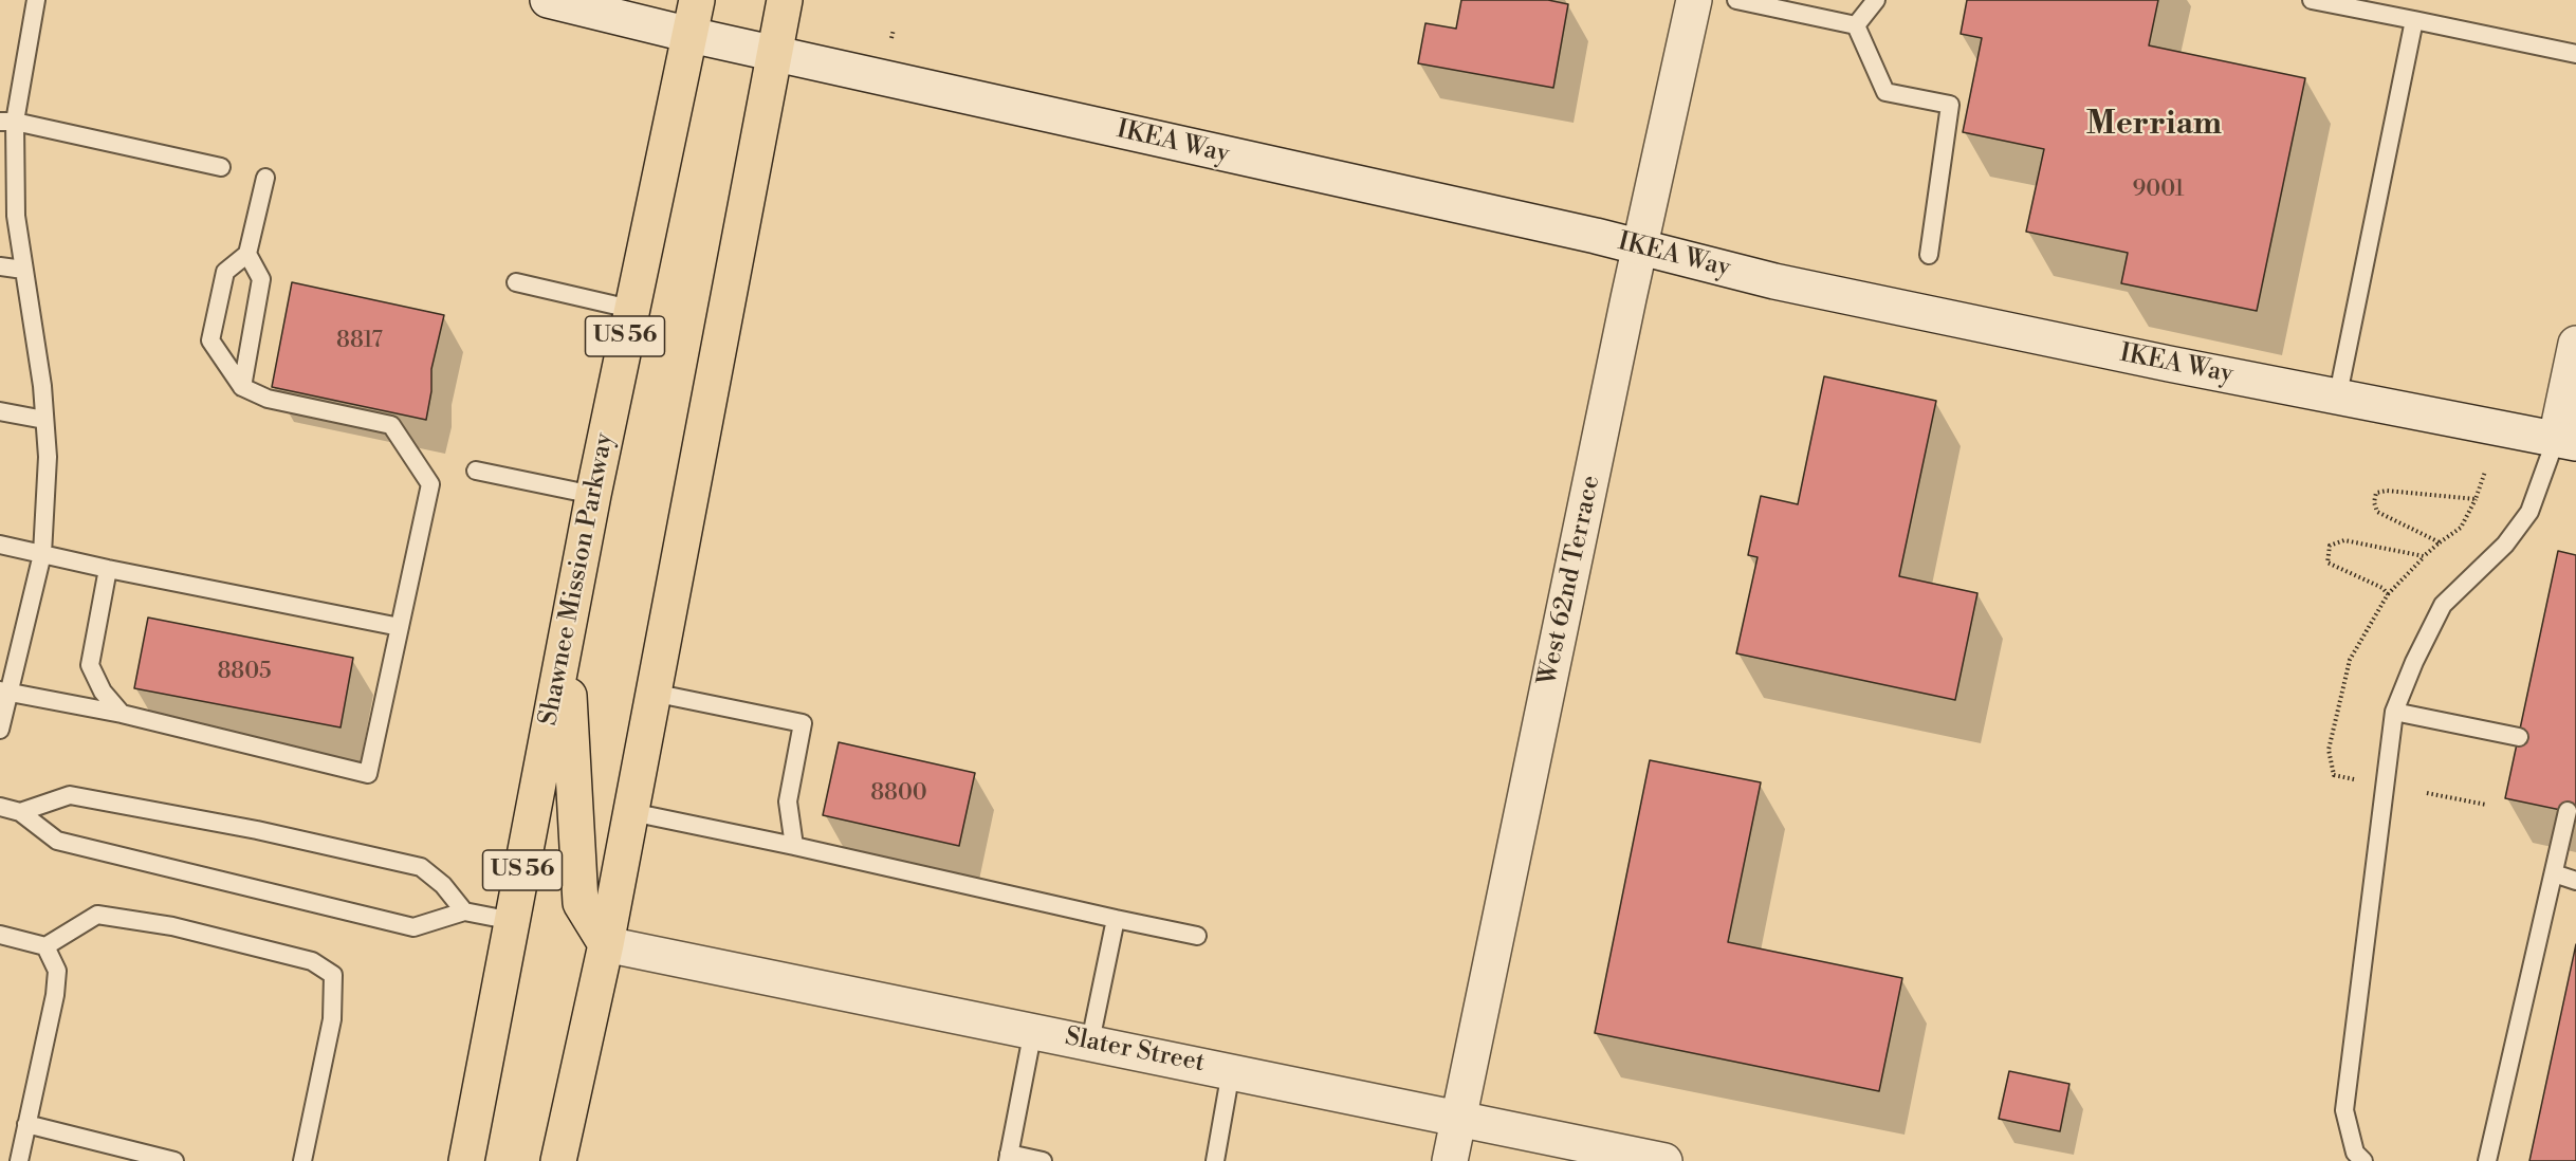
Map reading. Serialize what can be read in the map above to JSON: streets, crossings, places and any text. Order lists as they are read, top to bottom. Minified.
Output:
{"streets":{"highway":["US 56","Shawnee Mission Parkway"],"street":["IKEA Way","West 62nd Terrace","Slater Street"]},"crossings":[["IKEA Way","Shawnee Mission Parkway"],["IKEA Way","West 62nd Terrace"],["West 62nd Terrace","Slater Street"]],"districts":["Merriam"],"house_numbers":["9001","8817","8805","8800"]}
